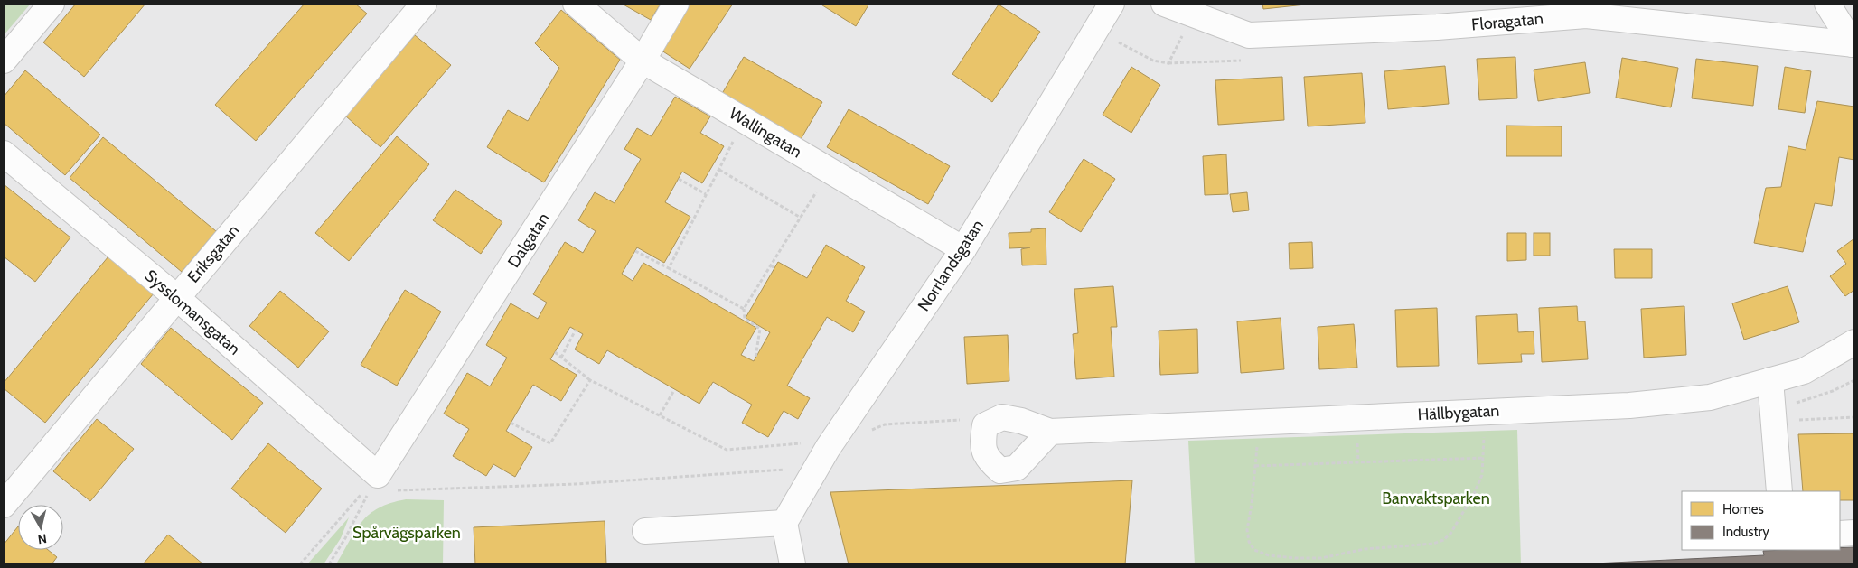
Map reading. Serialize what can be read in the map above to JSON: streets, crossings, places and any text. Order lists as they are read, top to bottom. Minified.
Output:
{"streets":{"street":["Floragatan","Wallingatan","Dalgatan","Eriksgatan","Norrlandsgatan","Sysslomansgatan","Hällbygatan"]},"crossings":[["Wallingatan","Dalgatan"],["Wallingatan","Norrlandsgatan"],["Dalgatan","Sysslomansgatan"],["Eriksgatan","Sysslomansgatan"]],"parks":["Banvaktsparken","Spårvägsparken"],"legend":["Homes","Industry"],"north":"bottom"}
